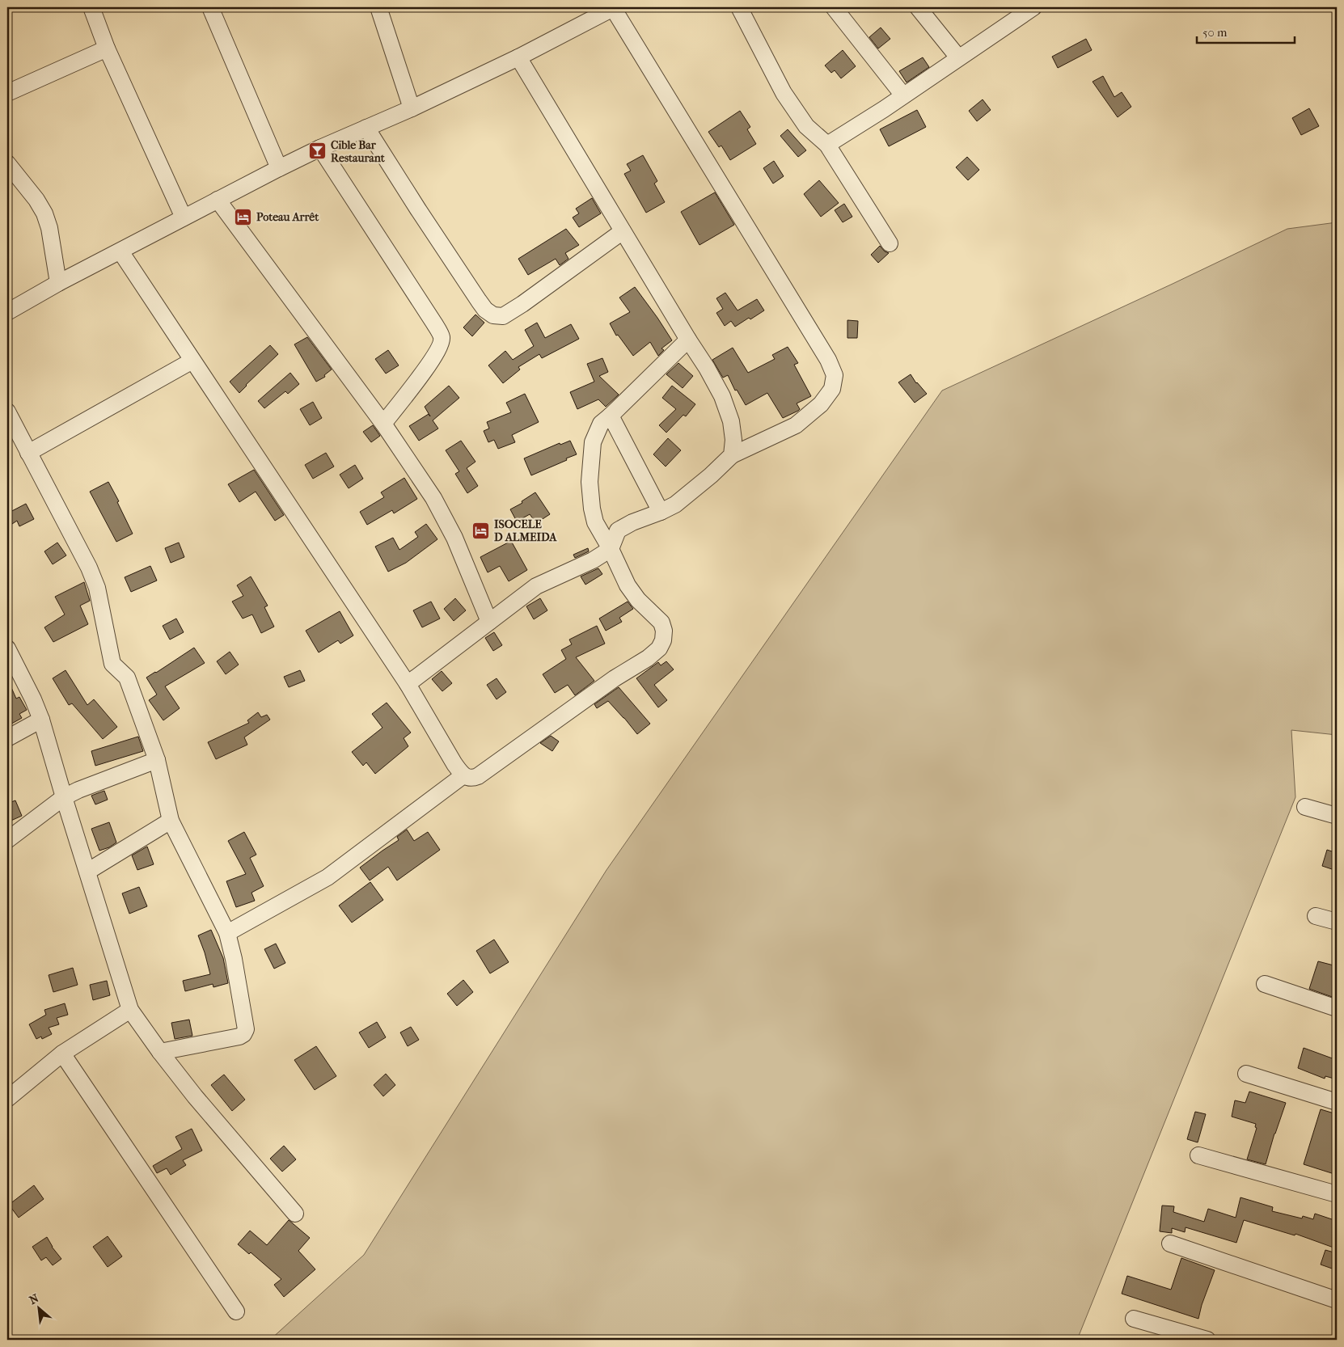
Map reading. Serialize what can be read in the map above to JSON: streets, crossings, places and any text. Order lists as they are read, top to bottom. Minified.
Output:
{"places":{"bar":["Cible Bar Restaurant"],"hotel":["Poteau Arrêt","ISOCELE D ALMEIDA"]},"scale_bar":"50 m","north":"top left"}
